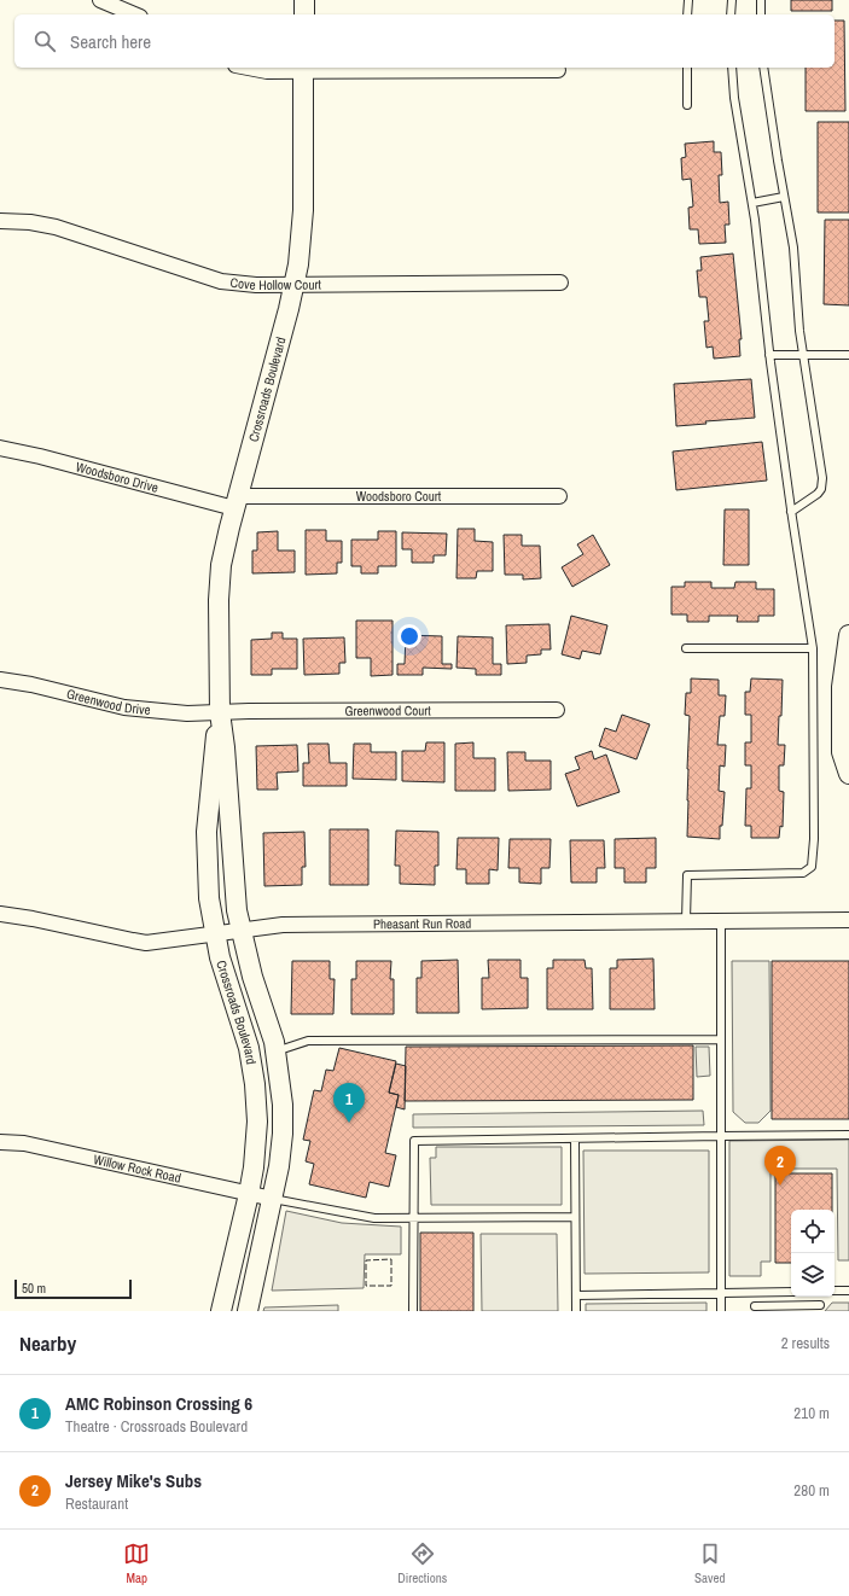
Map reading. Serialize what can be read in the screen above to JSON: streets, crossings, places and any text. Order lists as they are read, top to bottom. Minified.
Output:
{"streets":{"street":["Cove Hollow Court","Crossroads Boulevard","Woodsboro Drive","Woodsboro Court","Greenwood Drive","Greenwood Court","Pheasant Run Road","Willow Rock Road"]},"crossings":[["Cove Hollow Court","Crossroads Boulevard"],["Crossroads Boulevard","Woodsboro Drive"],["Crossroads Boulevard","Woodsboro Court"],["Crossroads Boulevard","Greenwood Drive"],["Crossroads Boulevard","Greenwood Court"],["Crossroads Boulevard","Pheasant Run Road"],["Crossroads Boulevard","Willow Rock Road"],["Woodsboro Drive","Woodsboro Court"],["Greenwood Drive","Greenwood Court"]],"scale_bar":"50 m","page":{"search":"Search here","pins":["1","2"],"scale":"50 m","heading":["Nearby","2 results"],"list":[{"mark":"1","name":"AMC Robinson Crossing 6","note":"Theatre · Crossroads Boulevard","value":"210 m"},{"mark":"2","name":"Jersey Mike's Subs","note":"Restaurant","value":"280 m"}],"nav":["Map","Directions","Saved"]}}
